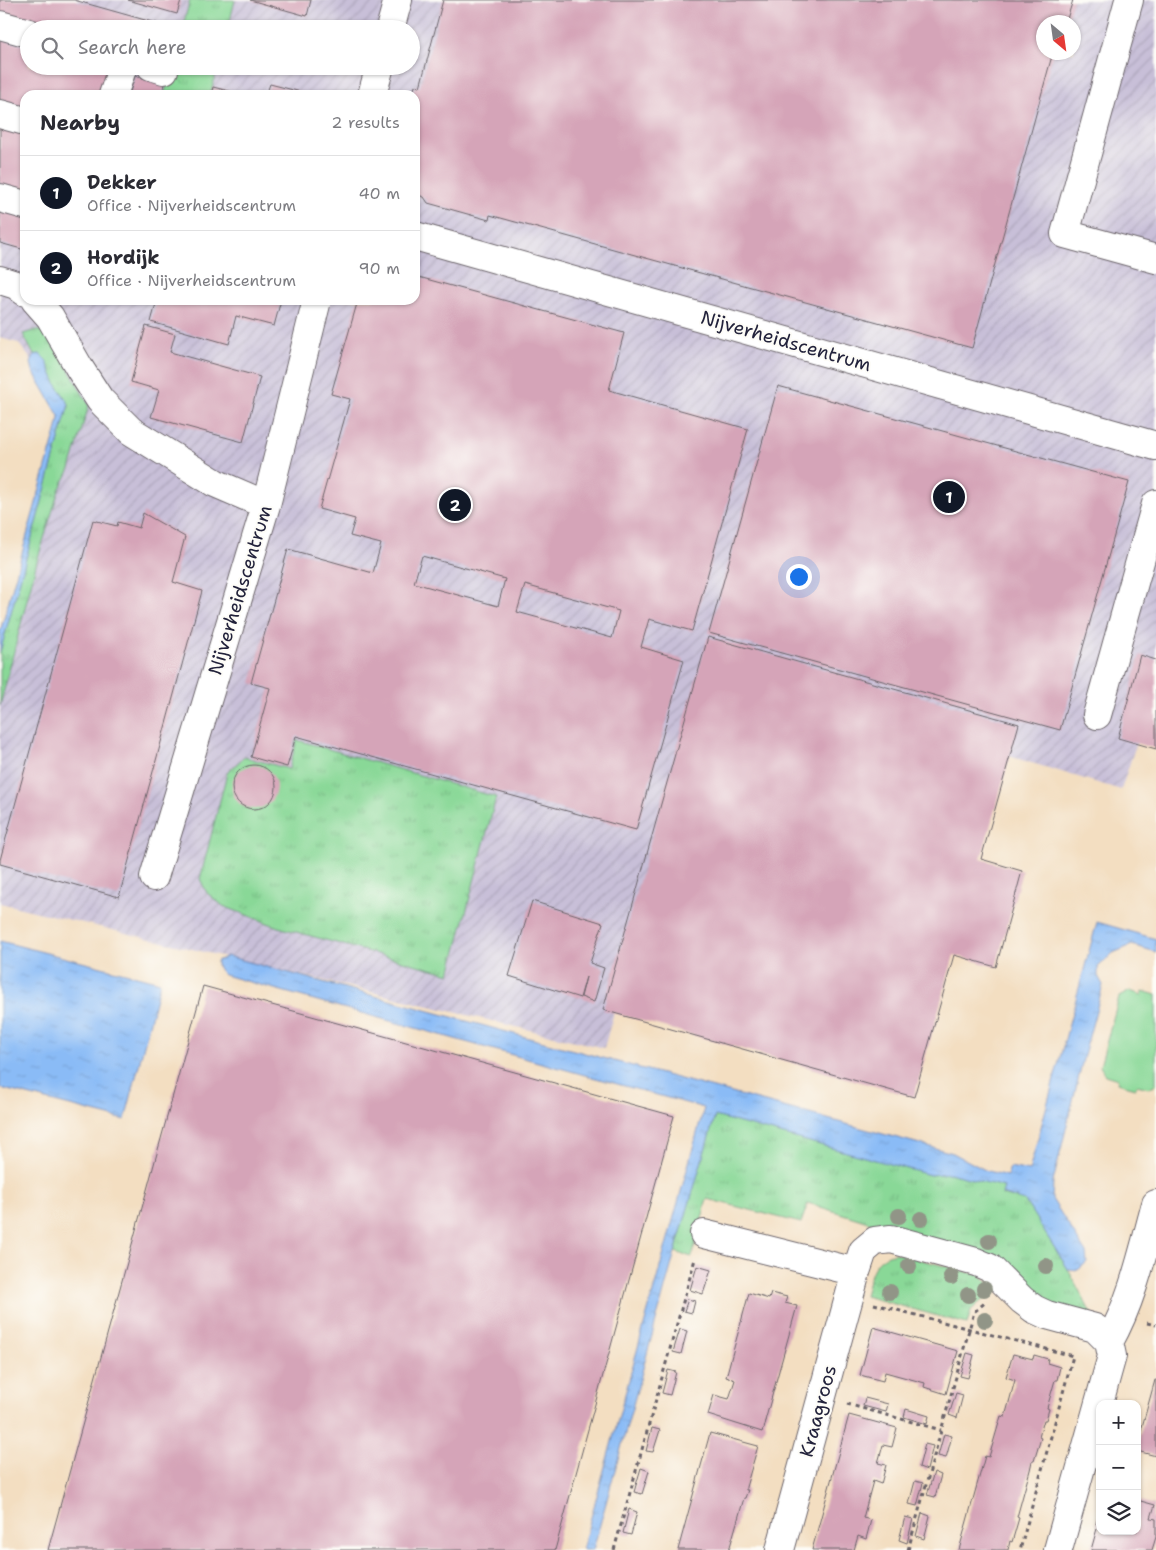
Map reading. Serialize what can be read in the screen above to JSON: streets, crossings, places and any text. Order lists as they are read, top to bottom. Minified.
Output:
{"streets":{"street":["Nijverheidscentrum","Kraagroos"]},"north":"bottom right","page":{"search":"Search here","heading":["Nearby","2 results"],"list":[{"mark":"1","name":"Dekker","note":"Office · Nijverheidscentrum","value":"40 m"},{"mark":"2","name":"Hordijk","note":"Office · Nijverheidscentrum","value":"90 m"}],"pins":["1","2"],"map_buttons":["+","−"]}}
